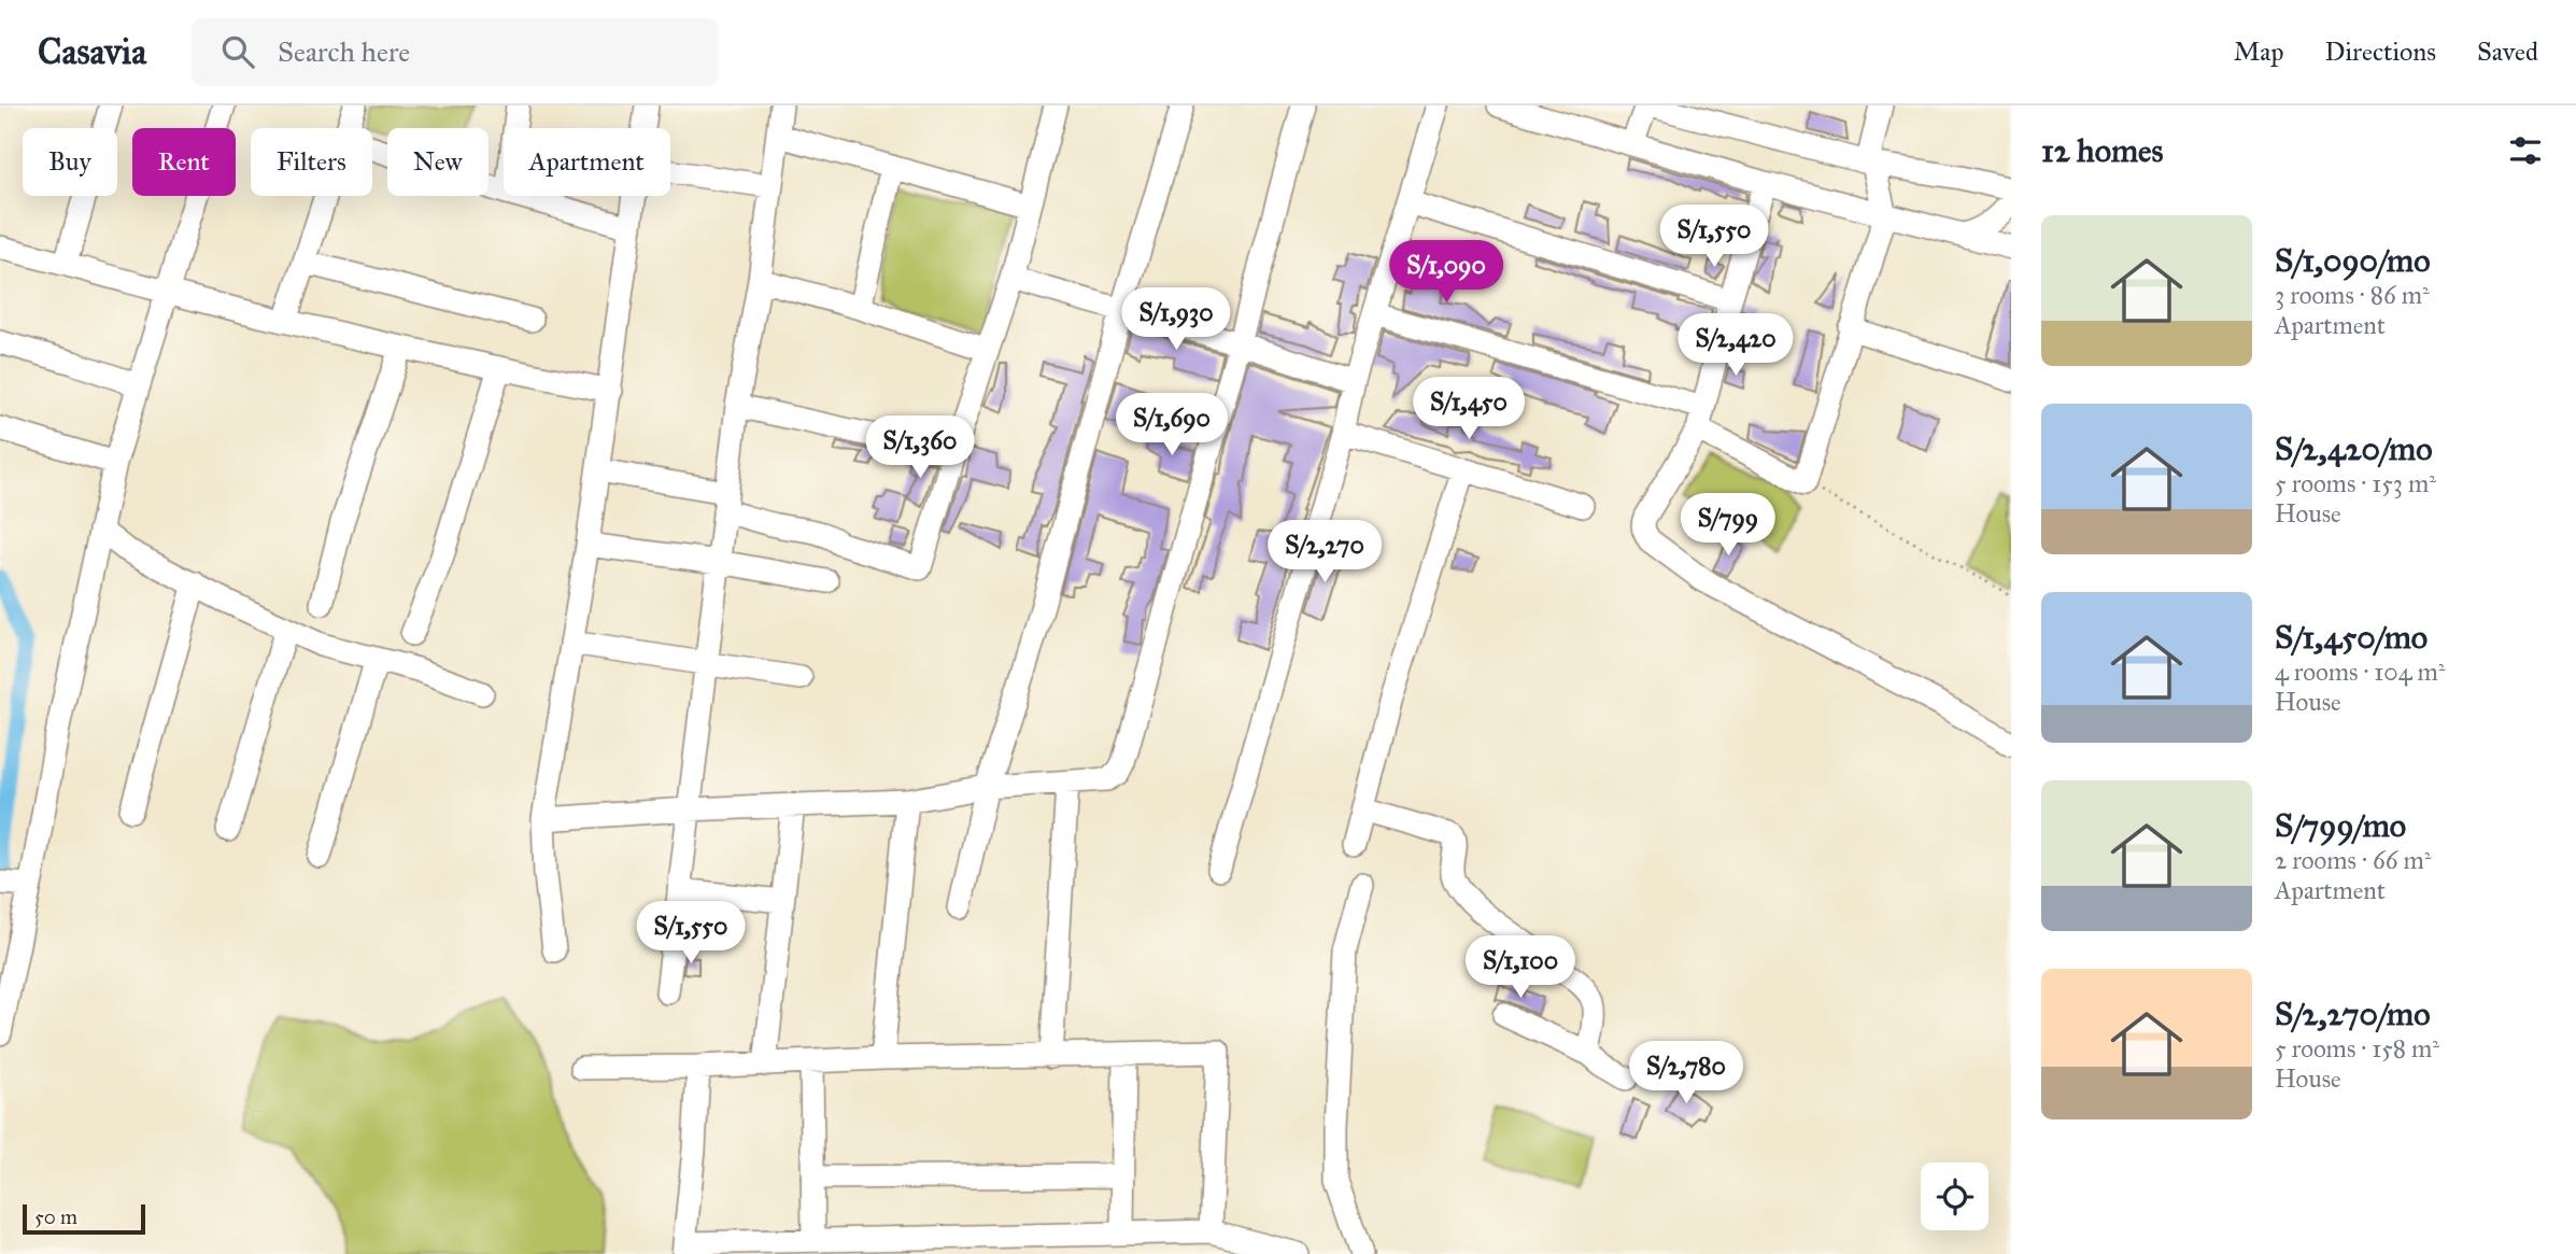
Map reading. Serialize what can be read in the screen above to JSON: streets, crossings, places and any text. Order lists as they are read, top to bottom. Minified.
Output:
{"scale_bar":"50 m","page":{"header":"Casavia","search":"Search here","nav":["Map","Directions","Saved"],"heading":"12 homes","chip":["Buy","Rent","Filters","New","Apartment"],"list":[{"name":"S/1,090/mo","note":"3 rooms · 86 m² · Apartment"},{"name":"S/2,420/mo","note":"5 rooms · 153 m² · House"},{"name":"S/1,450/mo","note":"4 rooms · 104 m² · House"},{"name":"S/799/mo","note":"2 rooms · 66 m² · Apartment"},{"name":"S/2,270/mo","note":"5 rooms · 158 m² · House"}],"price":["S/1,550","S/1,090","S/1,930","S/2,420","S/1,450","S/1,690","S/1,360","S/799","S/2,270","S/1,550","S/1,100","S/2,780"],"scale":"50 m"}}
